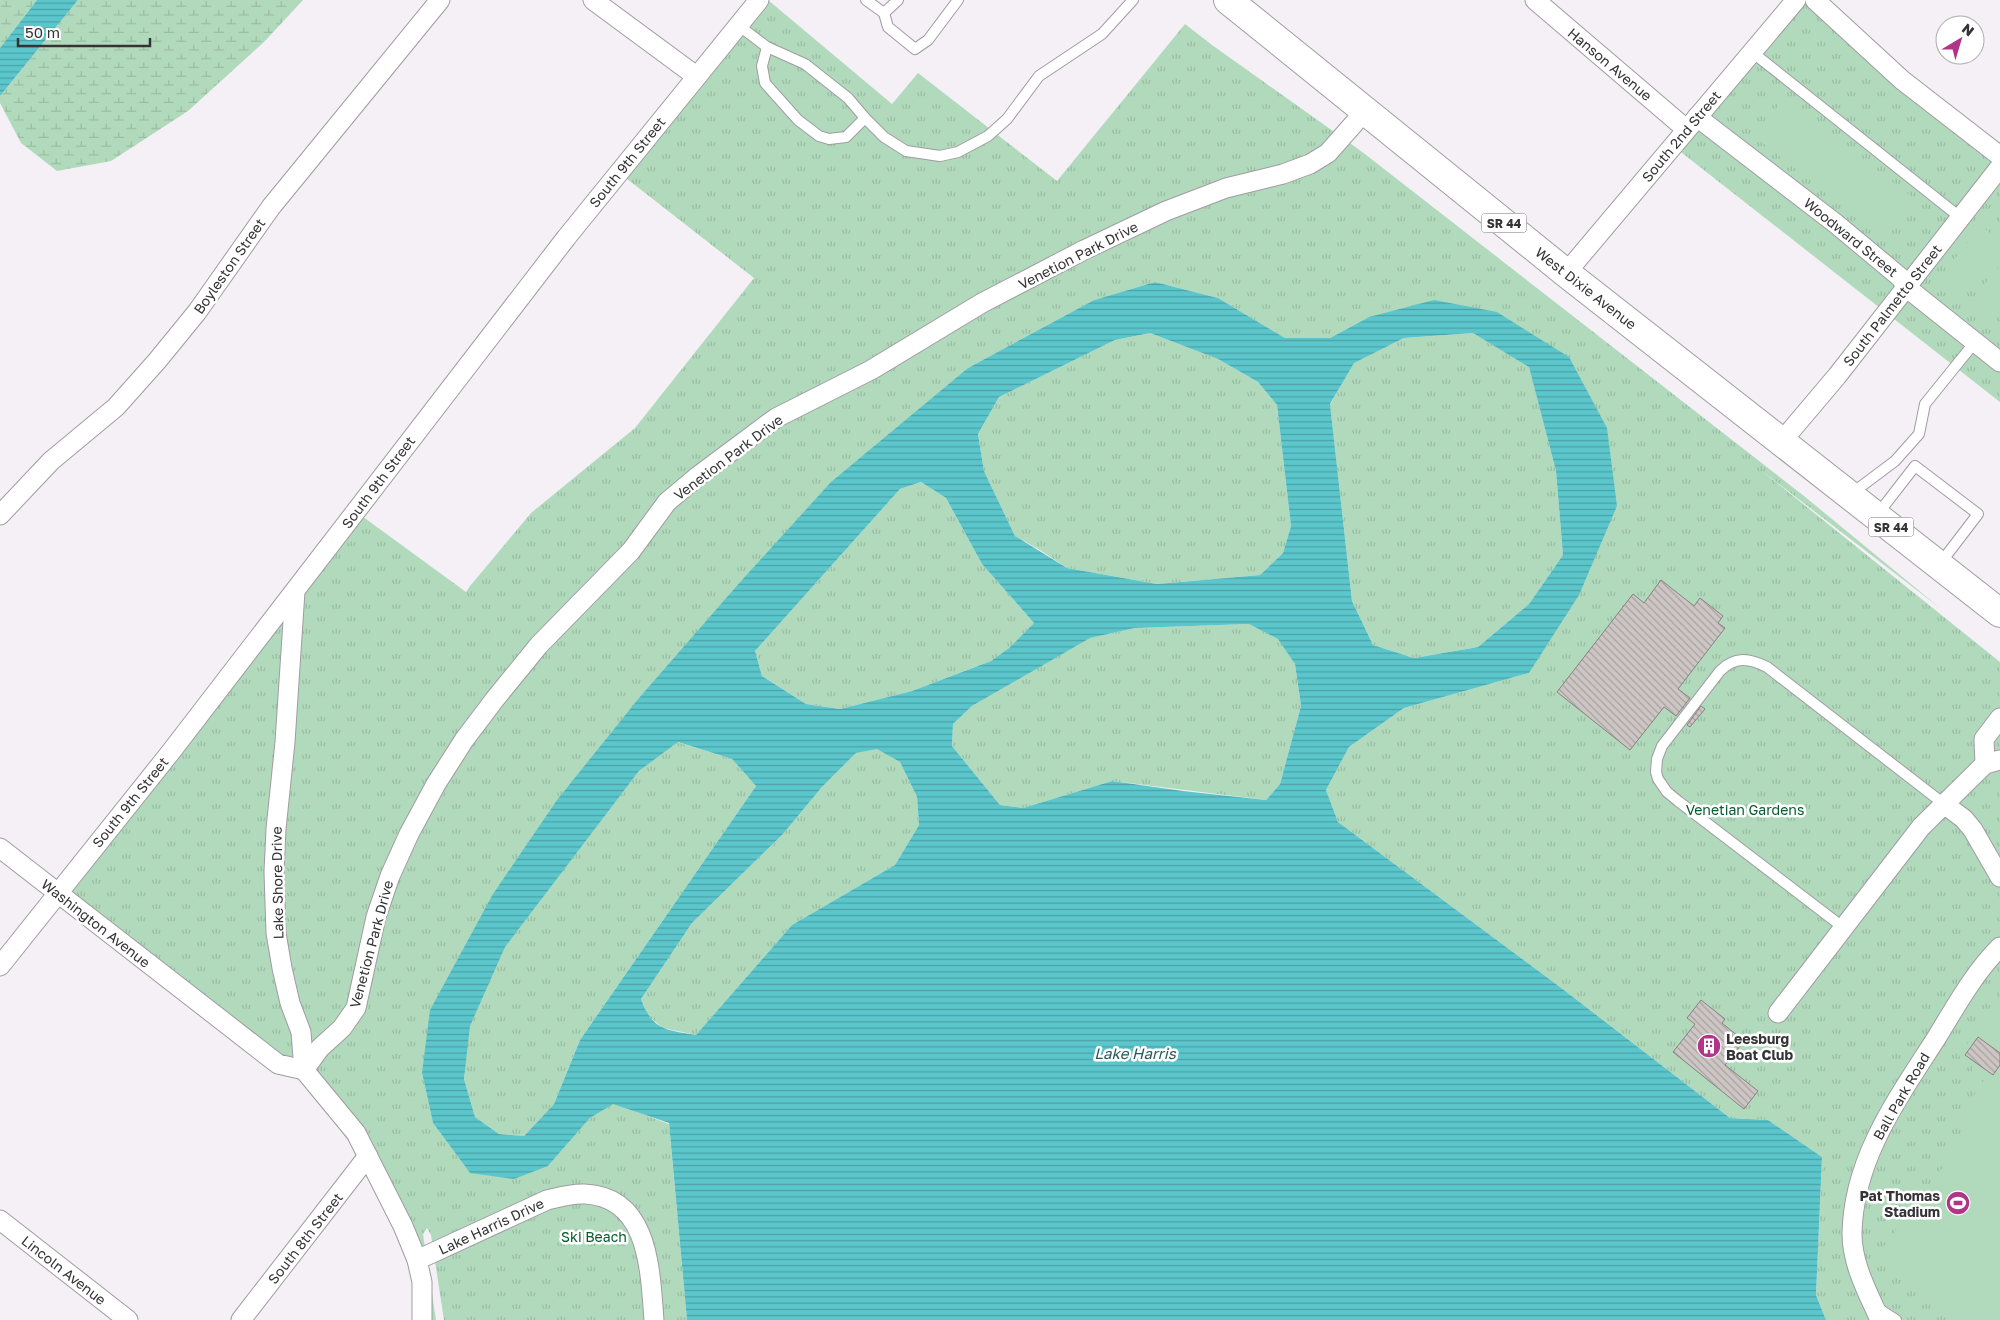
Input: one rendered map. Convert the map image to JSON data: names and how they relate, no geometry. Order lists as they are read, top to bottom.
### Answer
{
  "streets": {
    "main road": ["SR 44", "West Dixie Avenue"],
    "street": [
      "Hanson Avenue",
      "South 2nd Street",
      "South 9th Street",
      "Woodward Street",
      "Venetion Park Drive",
      "Boyleston Street",
      "South Palmetto Street",
      "Lake Shore Drive",
      "Washington Avenue",
      "Ball Park Road",
      "Lake Harris Drive",
      "South 8th Street",
      "Lincoln Avenue"
    ]
  },
  "crossings": [
    ["Hanson Avenue", "South 2nd Street"],
    ["Hanson Avenue", "Woodward Street"],
    ["South 2nd Street", "Woodward Street"],
    ["South 2nd Street", "West Dixie Avenue"],
    ["South 9th Street", "Lake Shore Drive"],
    ["South 9th Street", "Washington Avenue"],
    ["SR 44", "West Dixie Avenue"],
    ["SR 44", "South Palmetto Street"],
    ["Woodward Street", "South Palmetto Street"],
    ["Venetion Park Drive", "West Dixie Avenue"],
    ["Venetion Park Drive", "Lake Shore Drive"],
    ["Venetion Park Drive", "Washington Avenue"],
    ["West Dixie Avenue", "South Palmetto Street"],
    ["Lake Shore Drive", "Washington Avenue"]
  ],
  "water": ["Lake Harris"],
  "parks": ["Venetian Gardens", "Ski Beach"],
  "places": {
    "building": ["Leesburg Boat Club"],
    "sports": ["Pat Thomas Stadium"]
  },
  "scale_bar": "50 m",
  "north": "top right"
}
